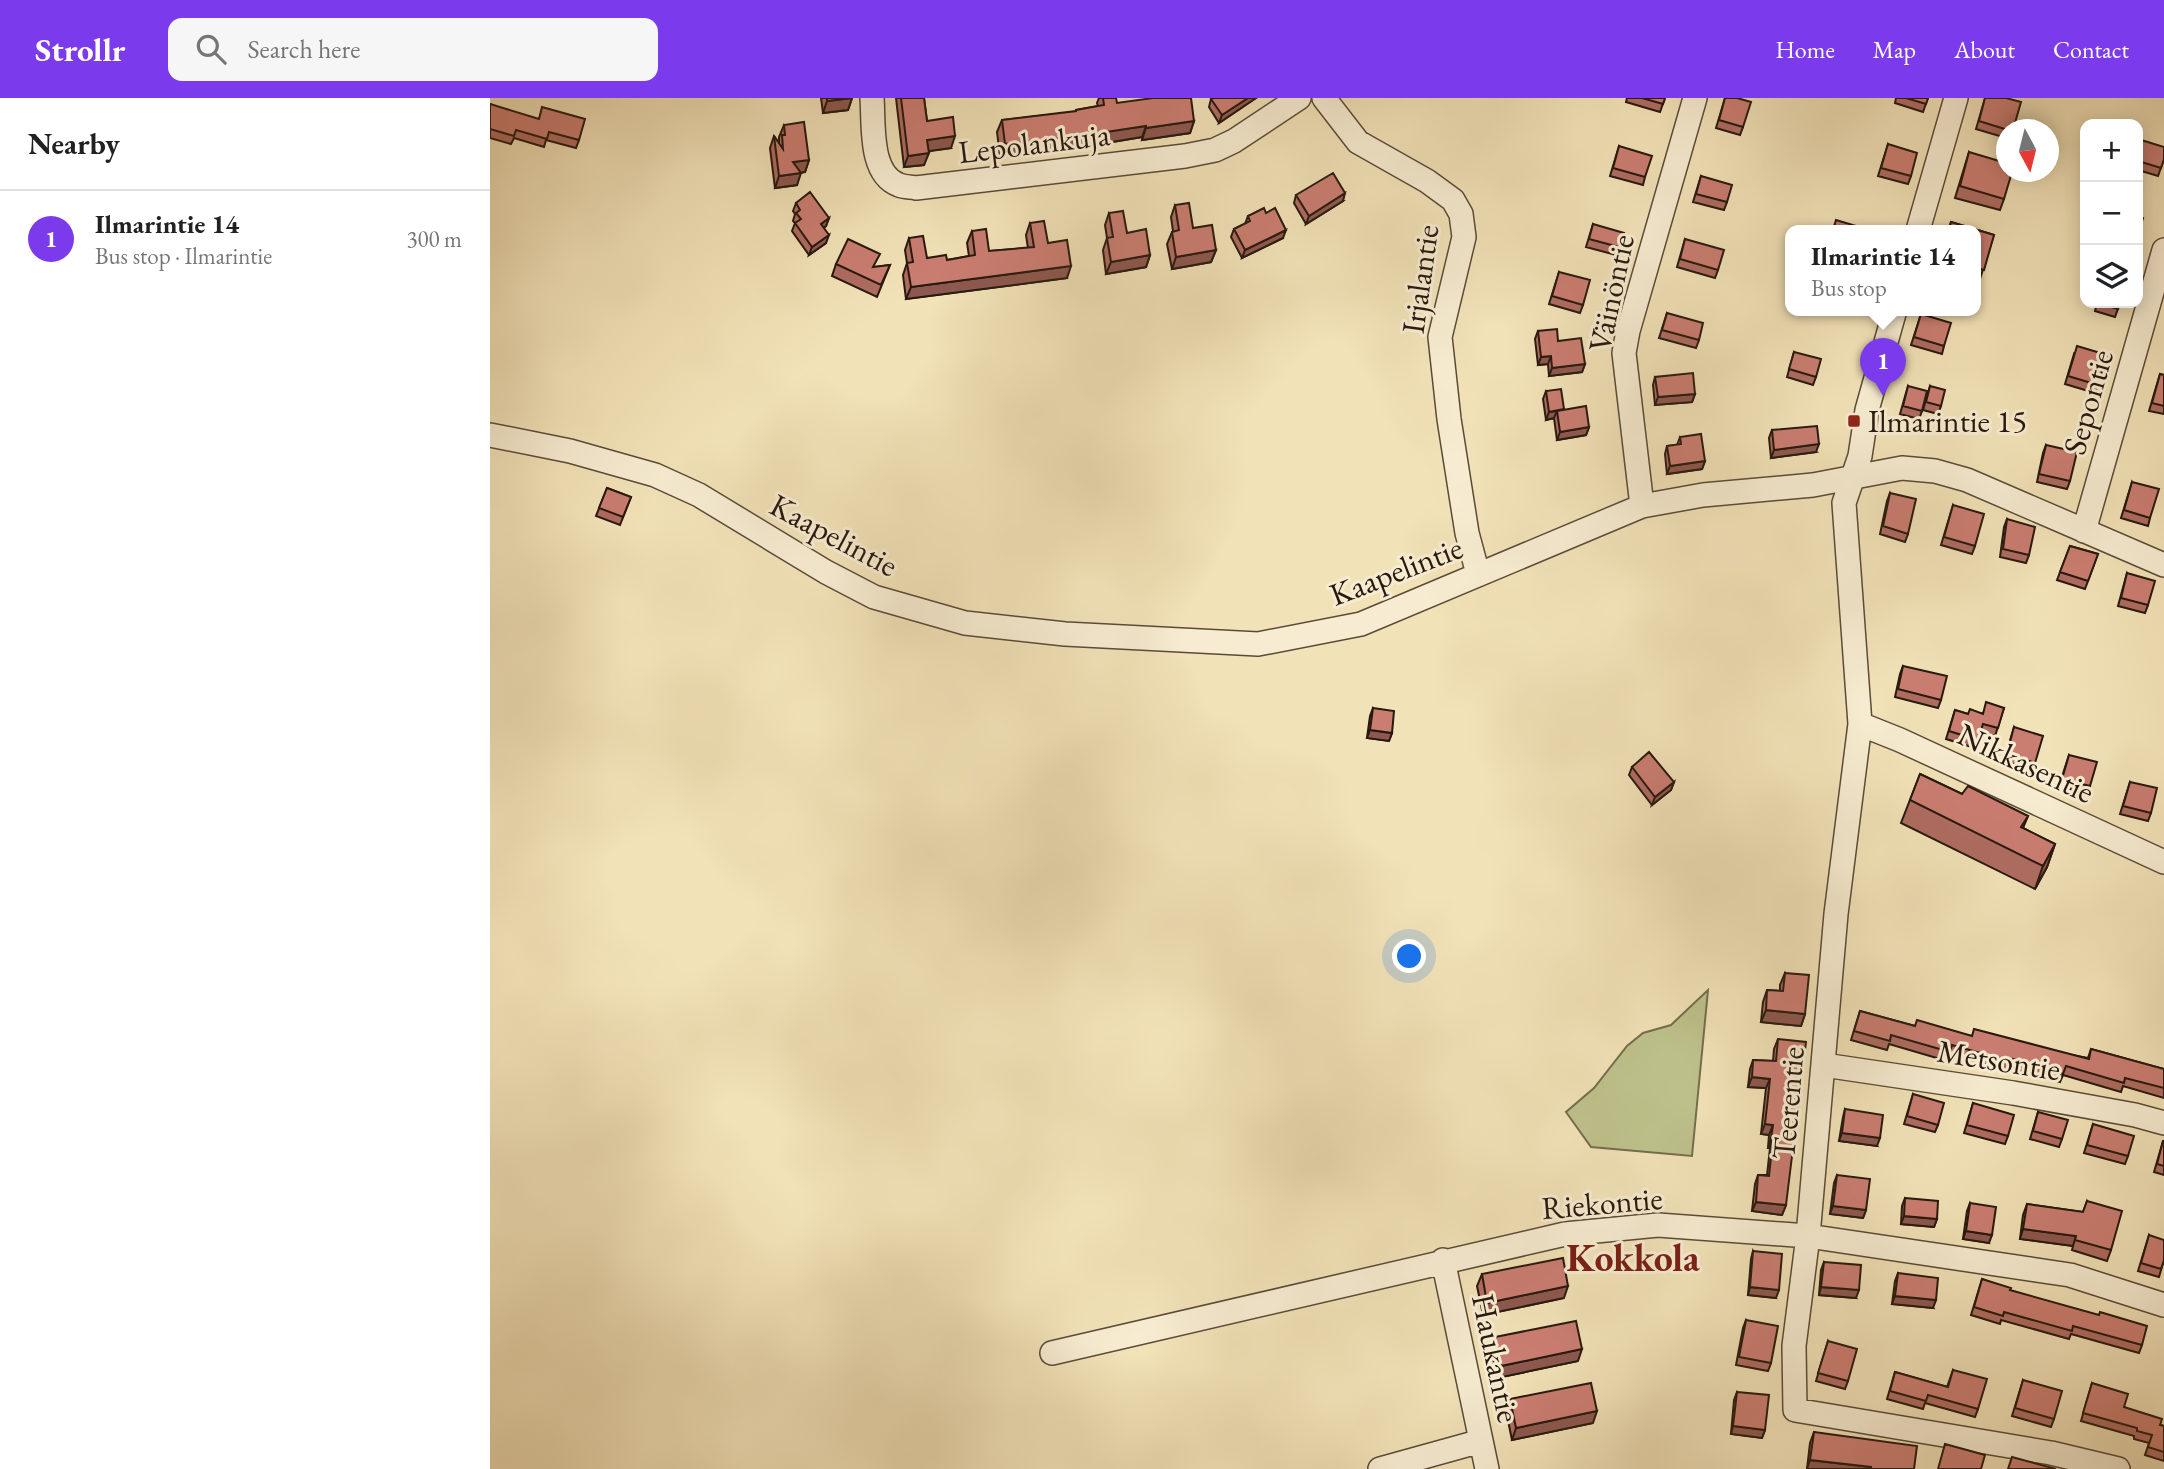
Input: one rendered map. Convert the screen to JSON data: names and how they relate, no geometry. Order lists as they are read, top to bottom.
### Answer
{
  "streets": {
    "street": [
      "Lepolankuja",
      "Irjalantie",
      "Väinöntie",
      "Sepontie",
      "Kaapelintie",
      "Nikkasentie",
      "Metsontie",
      "Teerentie",
      "Riekontie",
      "Haukantie"
    ]
  },
  "crossings": [
    ["Irjalantie", "Kaapelintie"],
    ["Väinöntie", "Kaapelintie"],
    ["Sepontie", "Kaapelintie"],
    ["Kaapelintie", "Teerentie"],
    ["Nikkasentie", "Teerentie"],
    ["Metsontie", "Teerentie"],
    ["Teerentie", "Riekontie"],
    ["Riekontie", "Haukantie"]
  ],
  "districts": ["Kokkola"],
  "places": {
    "transit": ["Ilmarintie 15"]
  },
  "north": "bottom",
  "page": {
    "header": "Strollr",
    "search": "Search here",
    "nav": [
      "Home",
      "Map",
      "About",
      "Contact"
    ],
    "heading": "Nearby",
    "map_buttons": ["+", "−"],
    "list": [
      {
        "mark": "1",
        "name": "Ilmarintie 14",
        "note": "Bus stop · Ilmarintie",
        "value": "300 m"
      }
    ],
    "popup": ["Ilmarintie 14", "Bus stop"],
    "pins": "1"
  }
}
